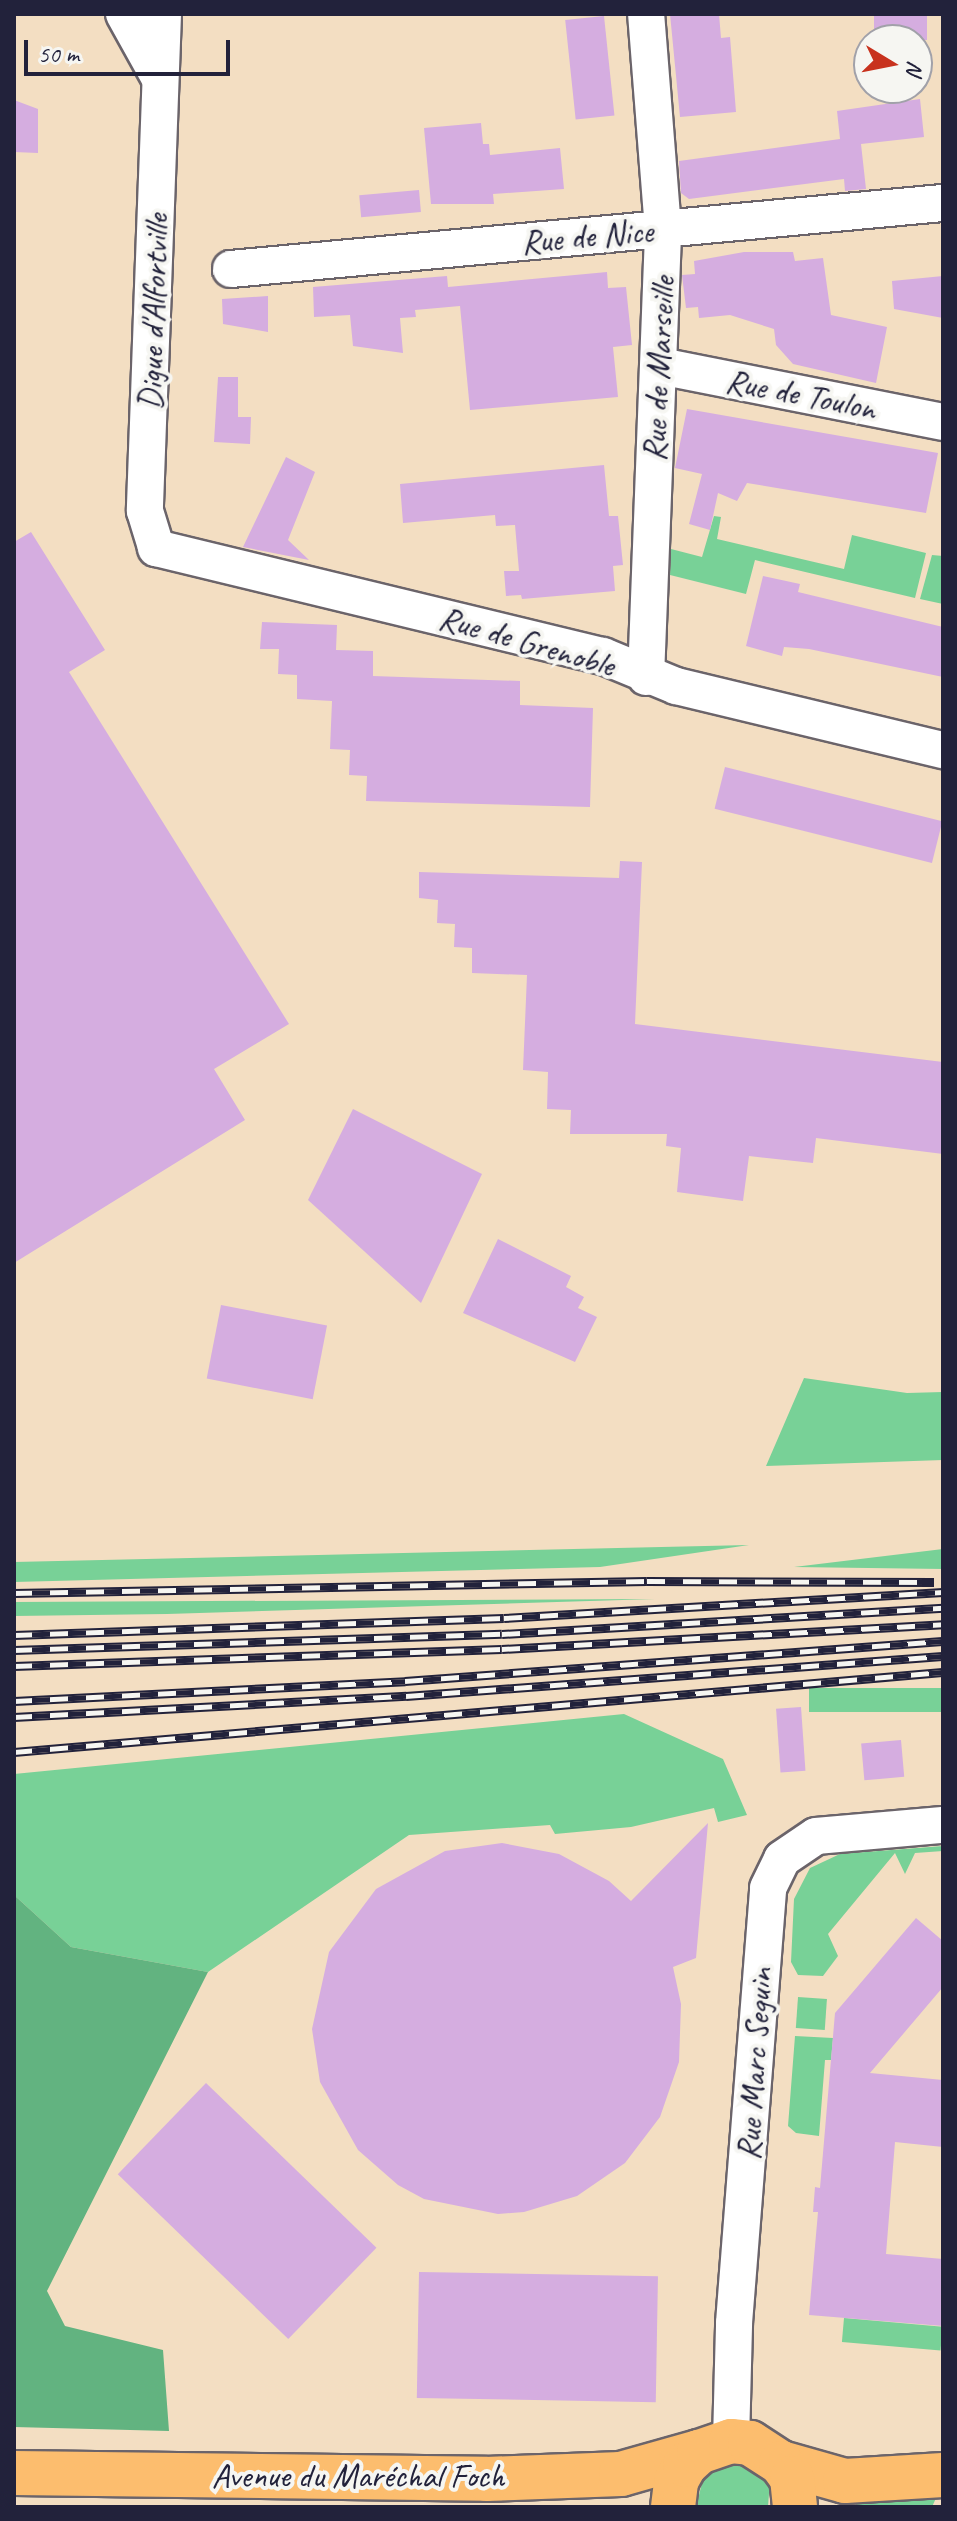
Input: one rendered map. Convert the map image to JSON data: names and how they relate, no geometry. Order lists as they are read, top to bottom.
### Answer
{
  "streets": {
    "main road": ["Avenue du Maréchal Foch"],
    "street": [
      "Rue de Nice",
      "Digue d'Alfortville",
      "Rue de Marseille",
      "Rue de Toulon",
      "Rue de Grenoble",
      "Rue Marc Seguin"
    ]
  },
  "crossings": [
    ["Rue de Nice", "Rue de Marseille"],
    ["Digue d'Alfortville", "Rue de Grenoble"],
    ["Rue de Marseille", "Rue de Toulon"],
    ["Rue de Marseille", "Rue de Grenoble"],
    ["Rue Marc Seguin", "Avenue du Maréchal Foch"]
  ],
  "scale_bar": "50 m",
  "north": "right"
}
